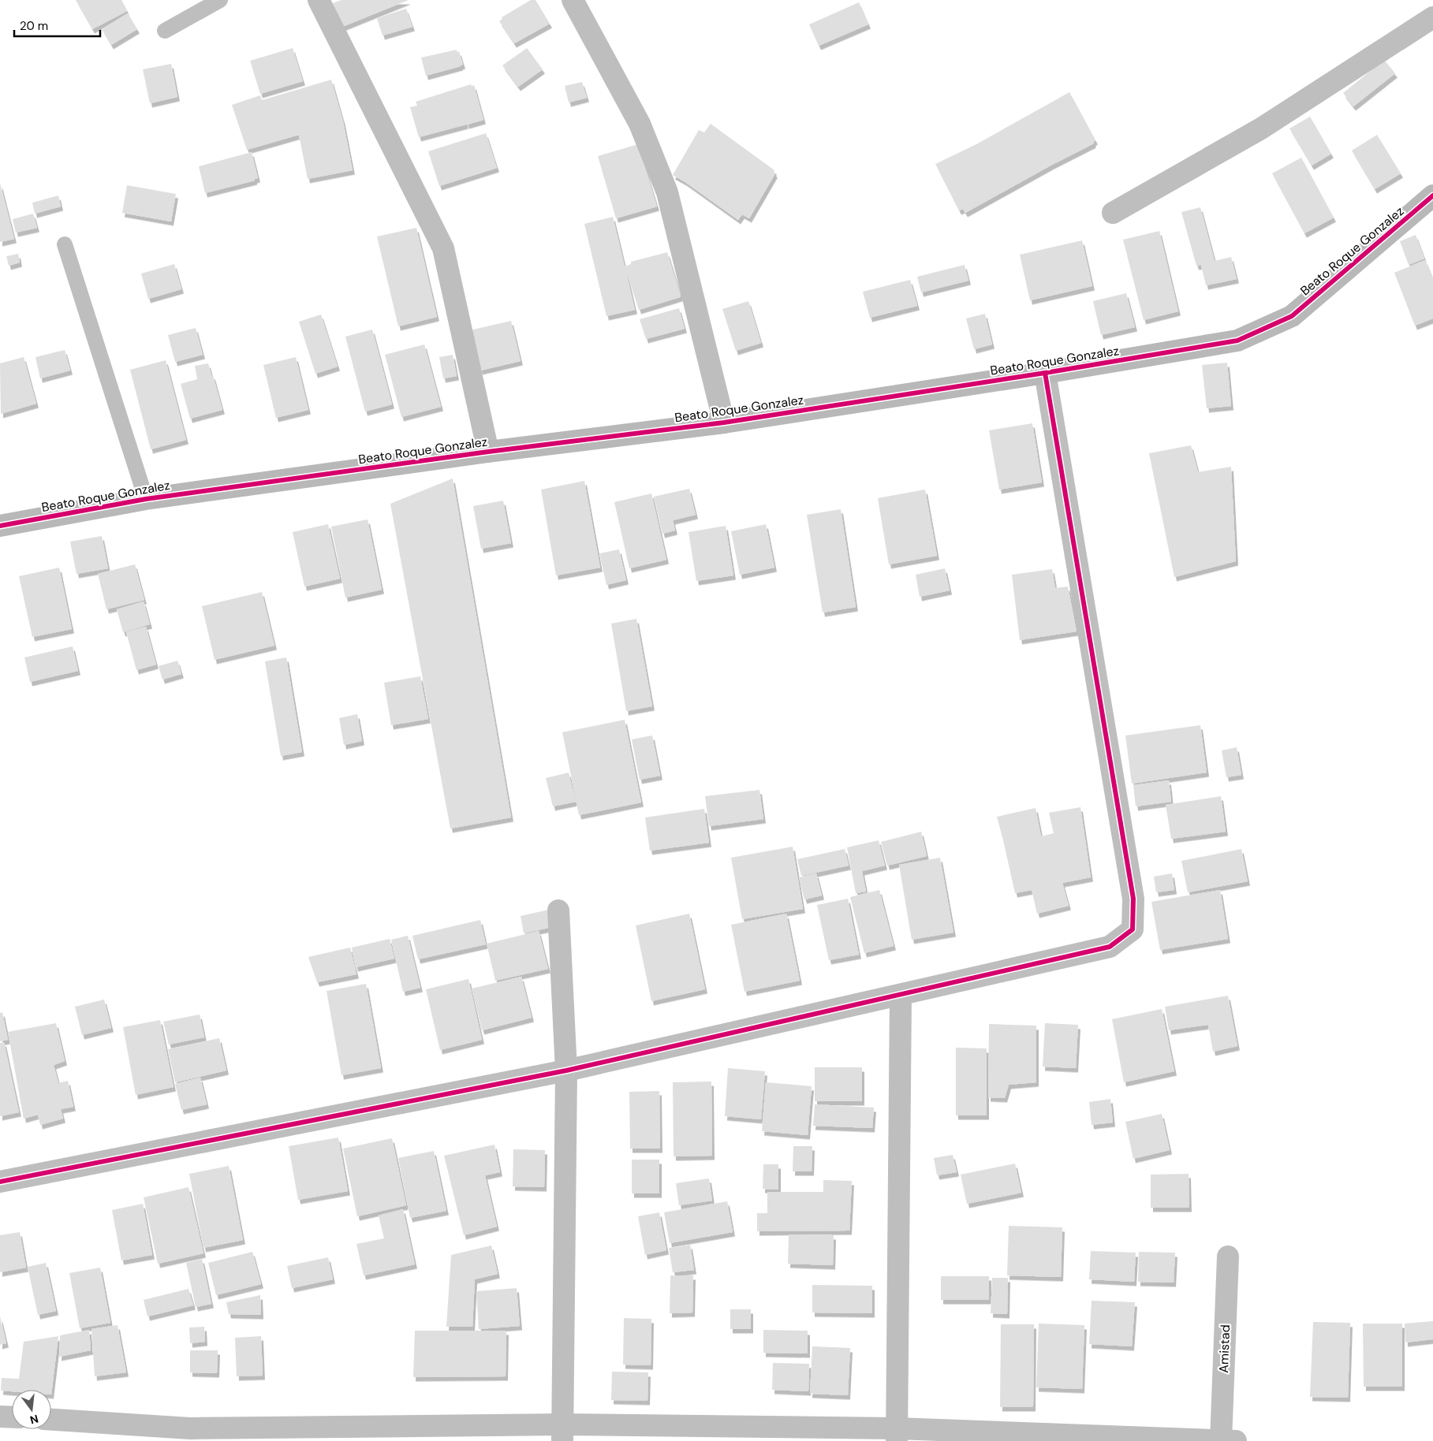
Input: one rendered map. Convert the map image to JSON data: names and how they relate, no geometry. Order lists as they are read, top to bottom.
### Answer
{
  "streets": {
    "street": ["Beato Roque Gonzalez", "Amistad"]
  },
  "scale_bar": "20 m",
  "north": "bottom"
}
